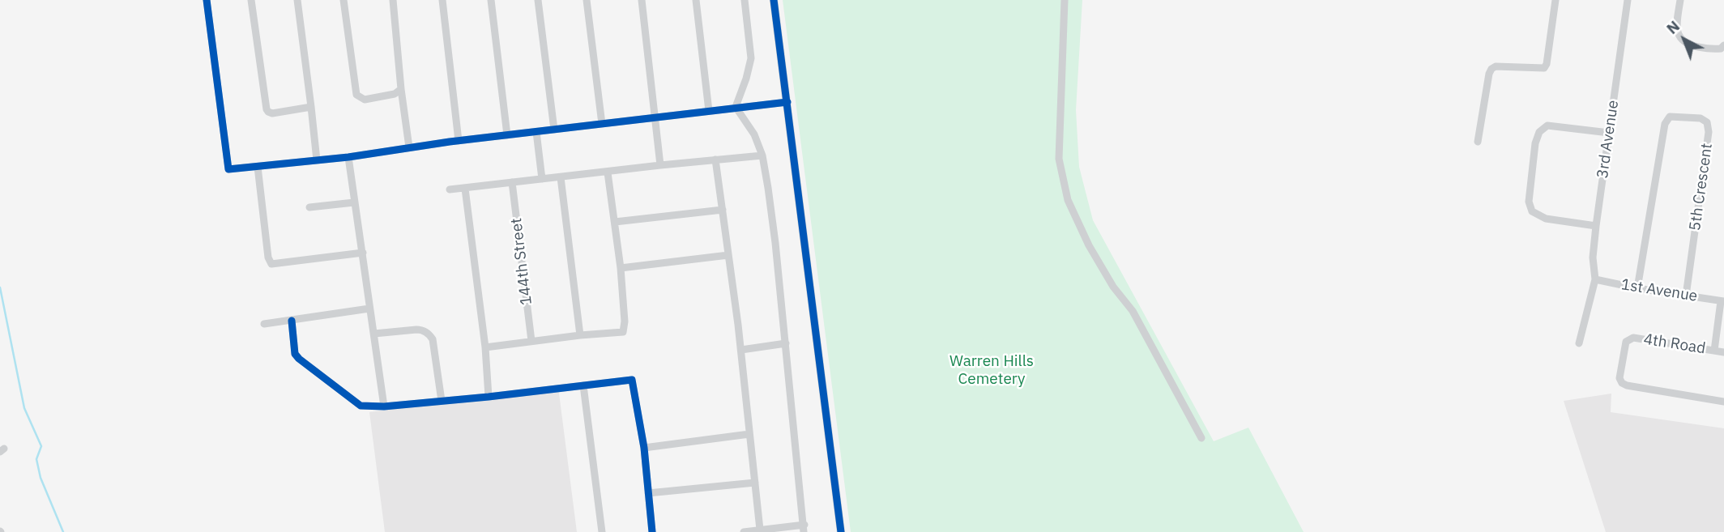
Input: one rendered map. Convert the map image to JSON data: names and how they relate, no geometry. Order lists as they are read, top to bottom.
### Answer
{
  "streets": {
    "street": [
      "3rd Avenue",
      "5th Crescent",
      "144th Street",
      "1st Avenue",
      "4th Road"
    ]
  },
  "crossings": [
    ["3rd Avenue", "1st Avenue"],
    ["5th Crescent", "1st Avenue"]
  ],
  "parks": ["Warren Hills Cemetery"],
  "north": "top left"
}
